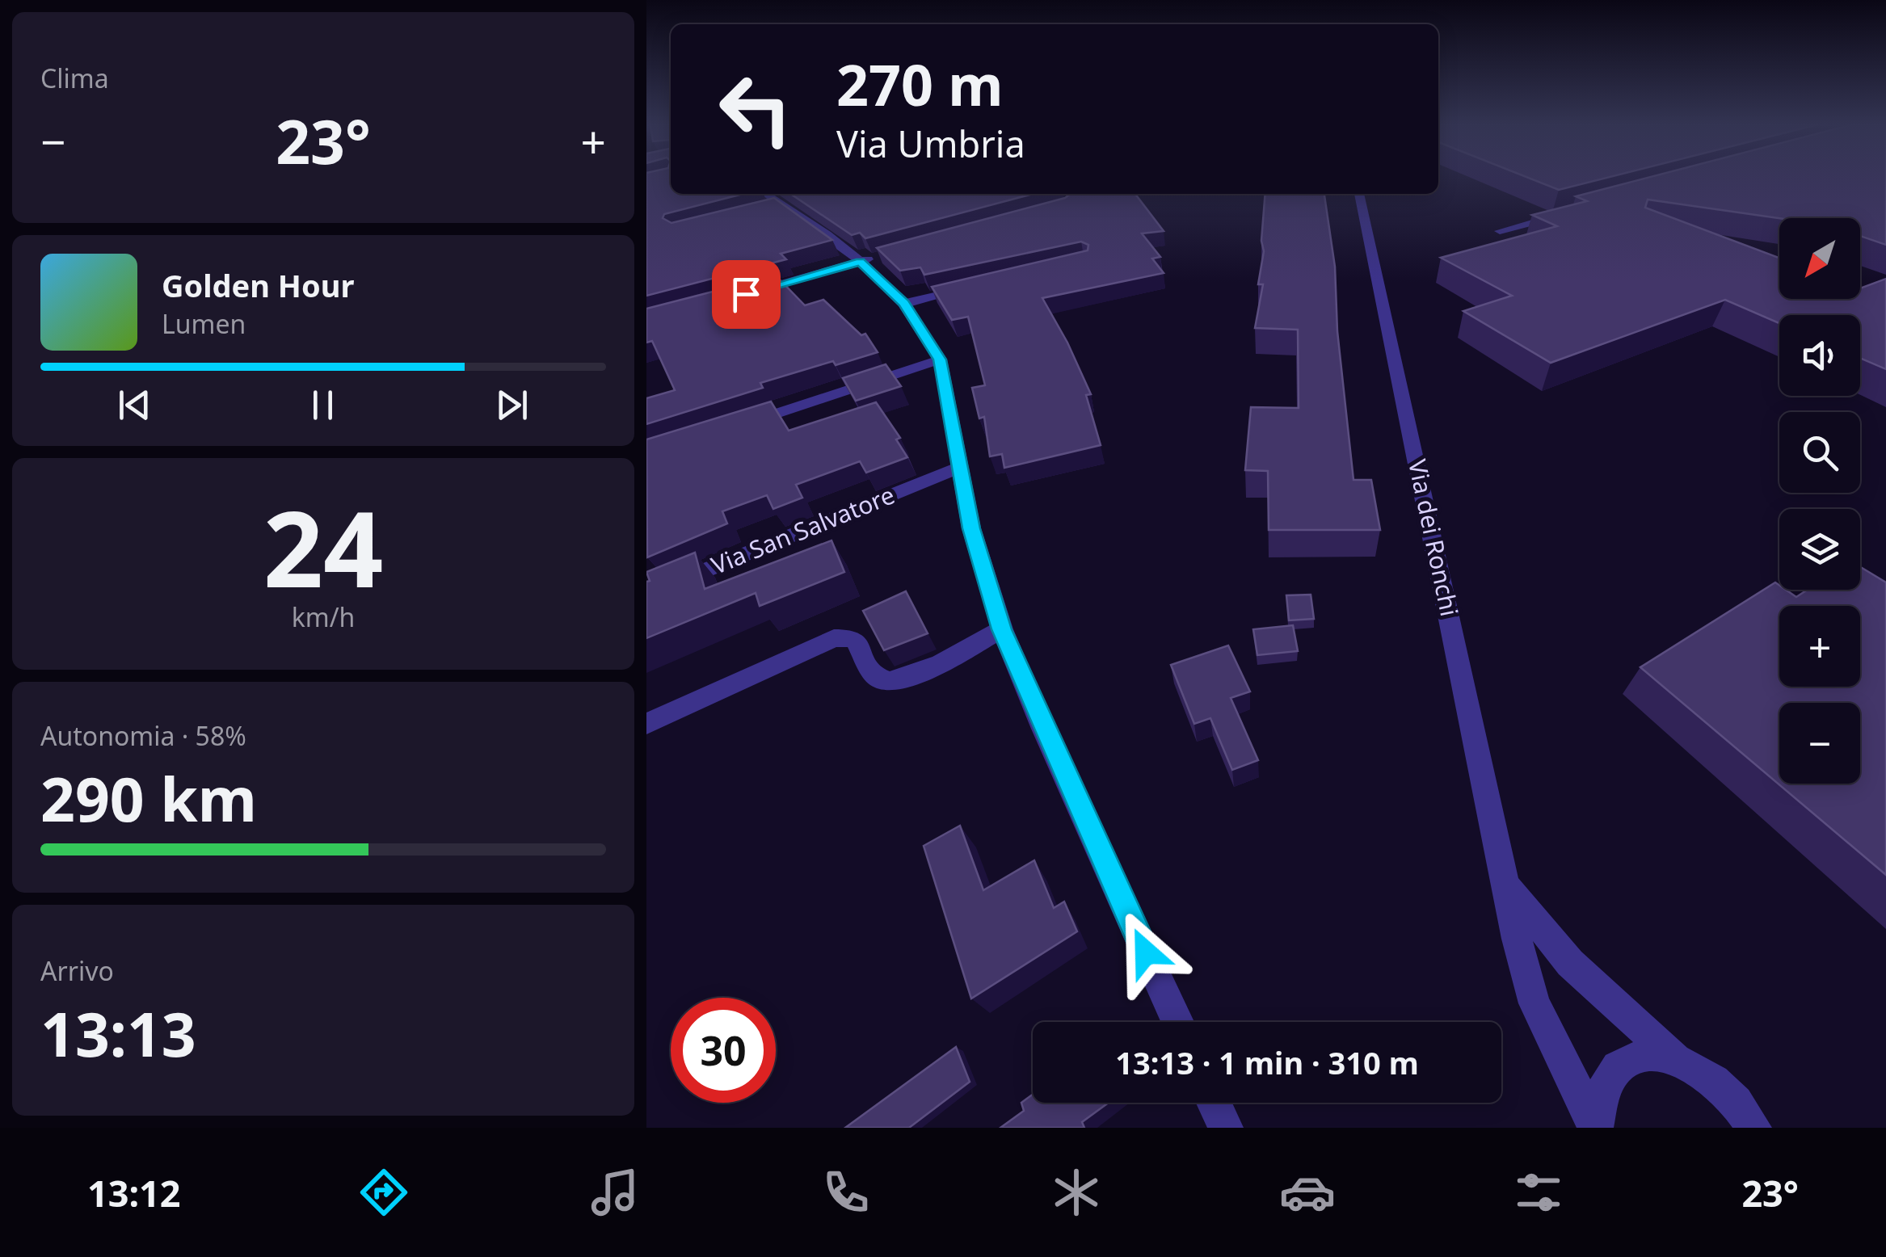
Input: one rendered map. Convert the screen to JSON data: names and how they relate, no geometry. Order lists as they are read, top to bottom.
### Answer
{
  "streets": {
    "street": ["Via San Salvatore", "Via dei Ronchi"]
  },
  "north": "bottom left",
  "page": {
    "tile": [
      "Clima",
      ["24", "km/h"],
      ["Autonomia · 58%", "290 km"],
      ["Arrivo", "13:13"]
    ],
    "turn": ["270 m", "Via Umbria"],
    "heat": ["−", "23°", "+"],
    "map_buttons": ["+", "−"],
    "song": ["Golden Hour", "Lumen"],
    "limit": "30",
    "trip": "13:13 · 1 min · 310 m",
    "tabs": ["13:12", "23°"]
  }
}
